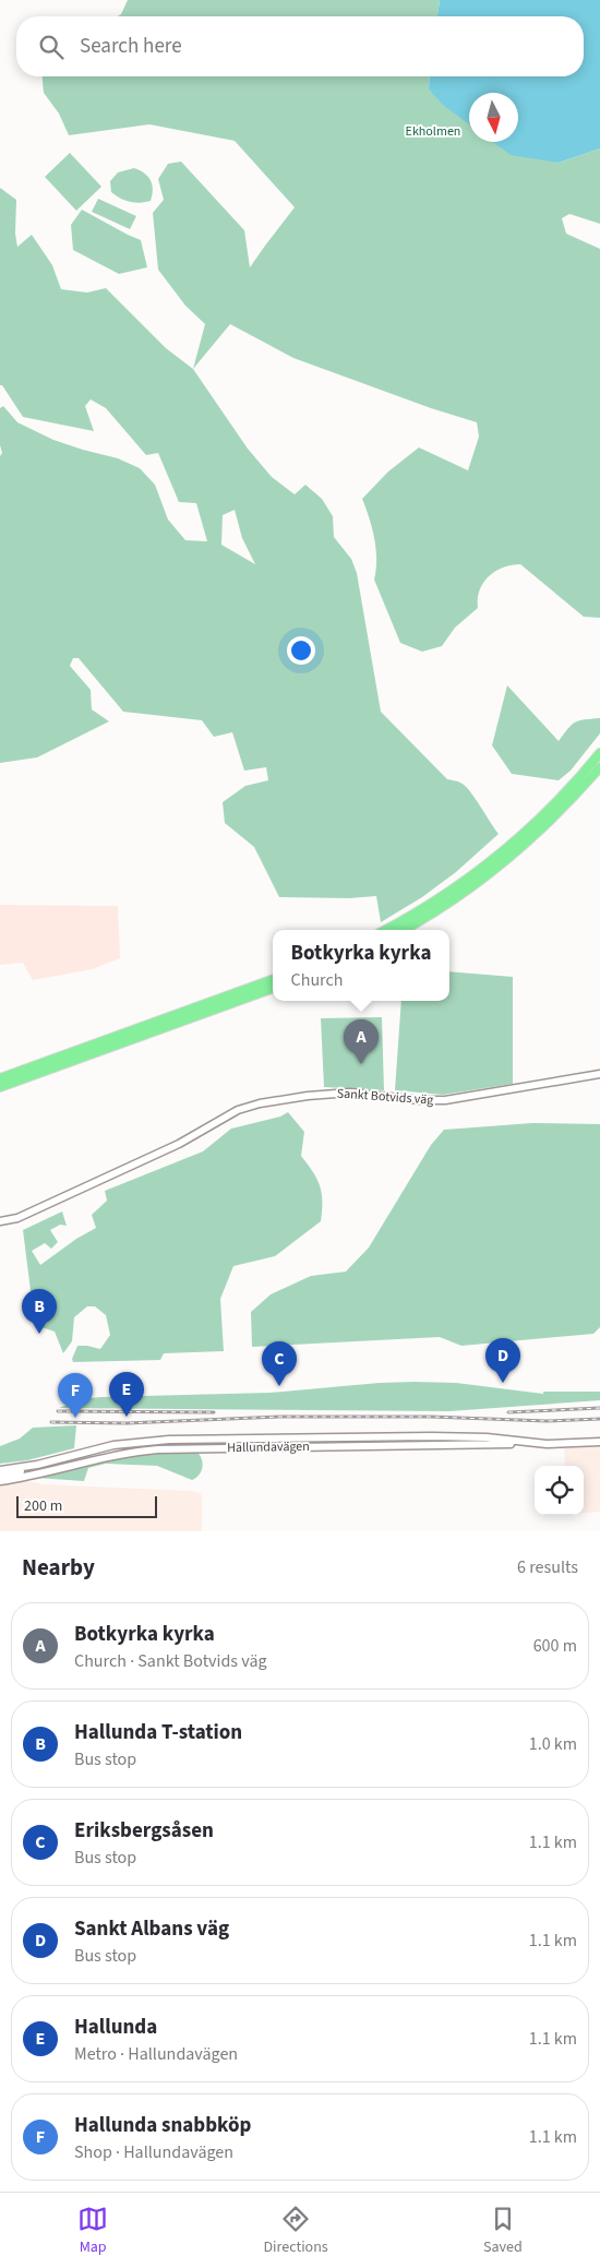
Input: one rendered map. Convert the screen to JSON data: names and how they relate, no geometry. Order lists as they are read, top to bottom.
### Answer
{
  "streets": {
    "main road": ["Sankt Botvids väg", "Hallundavägen"]
  },
  "parks": ["Ekholmen"],
  "scale_bar": "200 m",
  "north": "bottom",
  "page": {
    "search": "Search here",
    "popup": ["Botkyrka kyrka", "Church"],
    "pins": [
      "A",
      "B",
      "D",
      "C",
      "E",
      "F"
    ],
    "scale": "200 m",
    "heading": ["Nearby", "6 results"],
    "list": [
      {
        "mark": "A",
        "name": "Botkyrka kyrka",
        "note": "Church · Sankt Botvids väg",
        "value": "600 m"
      },
      {
        "mark": "B",
        "name": "Hallunda T-station",
        "note": "Bus stop",
        "value": "1.0 km"
      },
      {
        "mark": "C",
        "name": "Eriksbergsåsen",
        "note": "Bus stop",
        "value": "1.1 km"
      },
      {
        "mark": "D",
        "name": "Sankt Albans väg",
        "note": "Bus stop",
        "value": "1.1 km"
      },
      {
        "mark": "E",
        "name": "Hallunda",
        "note": "Metro · Hallundavägen",
        "value": "1.1 km"
      },
      {
        "mark": "F",
        "name": "Hallunda snabbköp",
        "note": "Shop · Hallundavägen",
        "value": "1.1 km"
      }
    ],
    "nav": ["Map", "Directions", "Saved"]
  }
}
